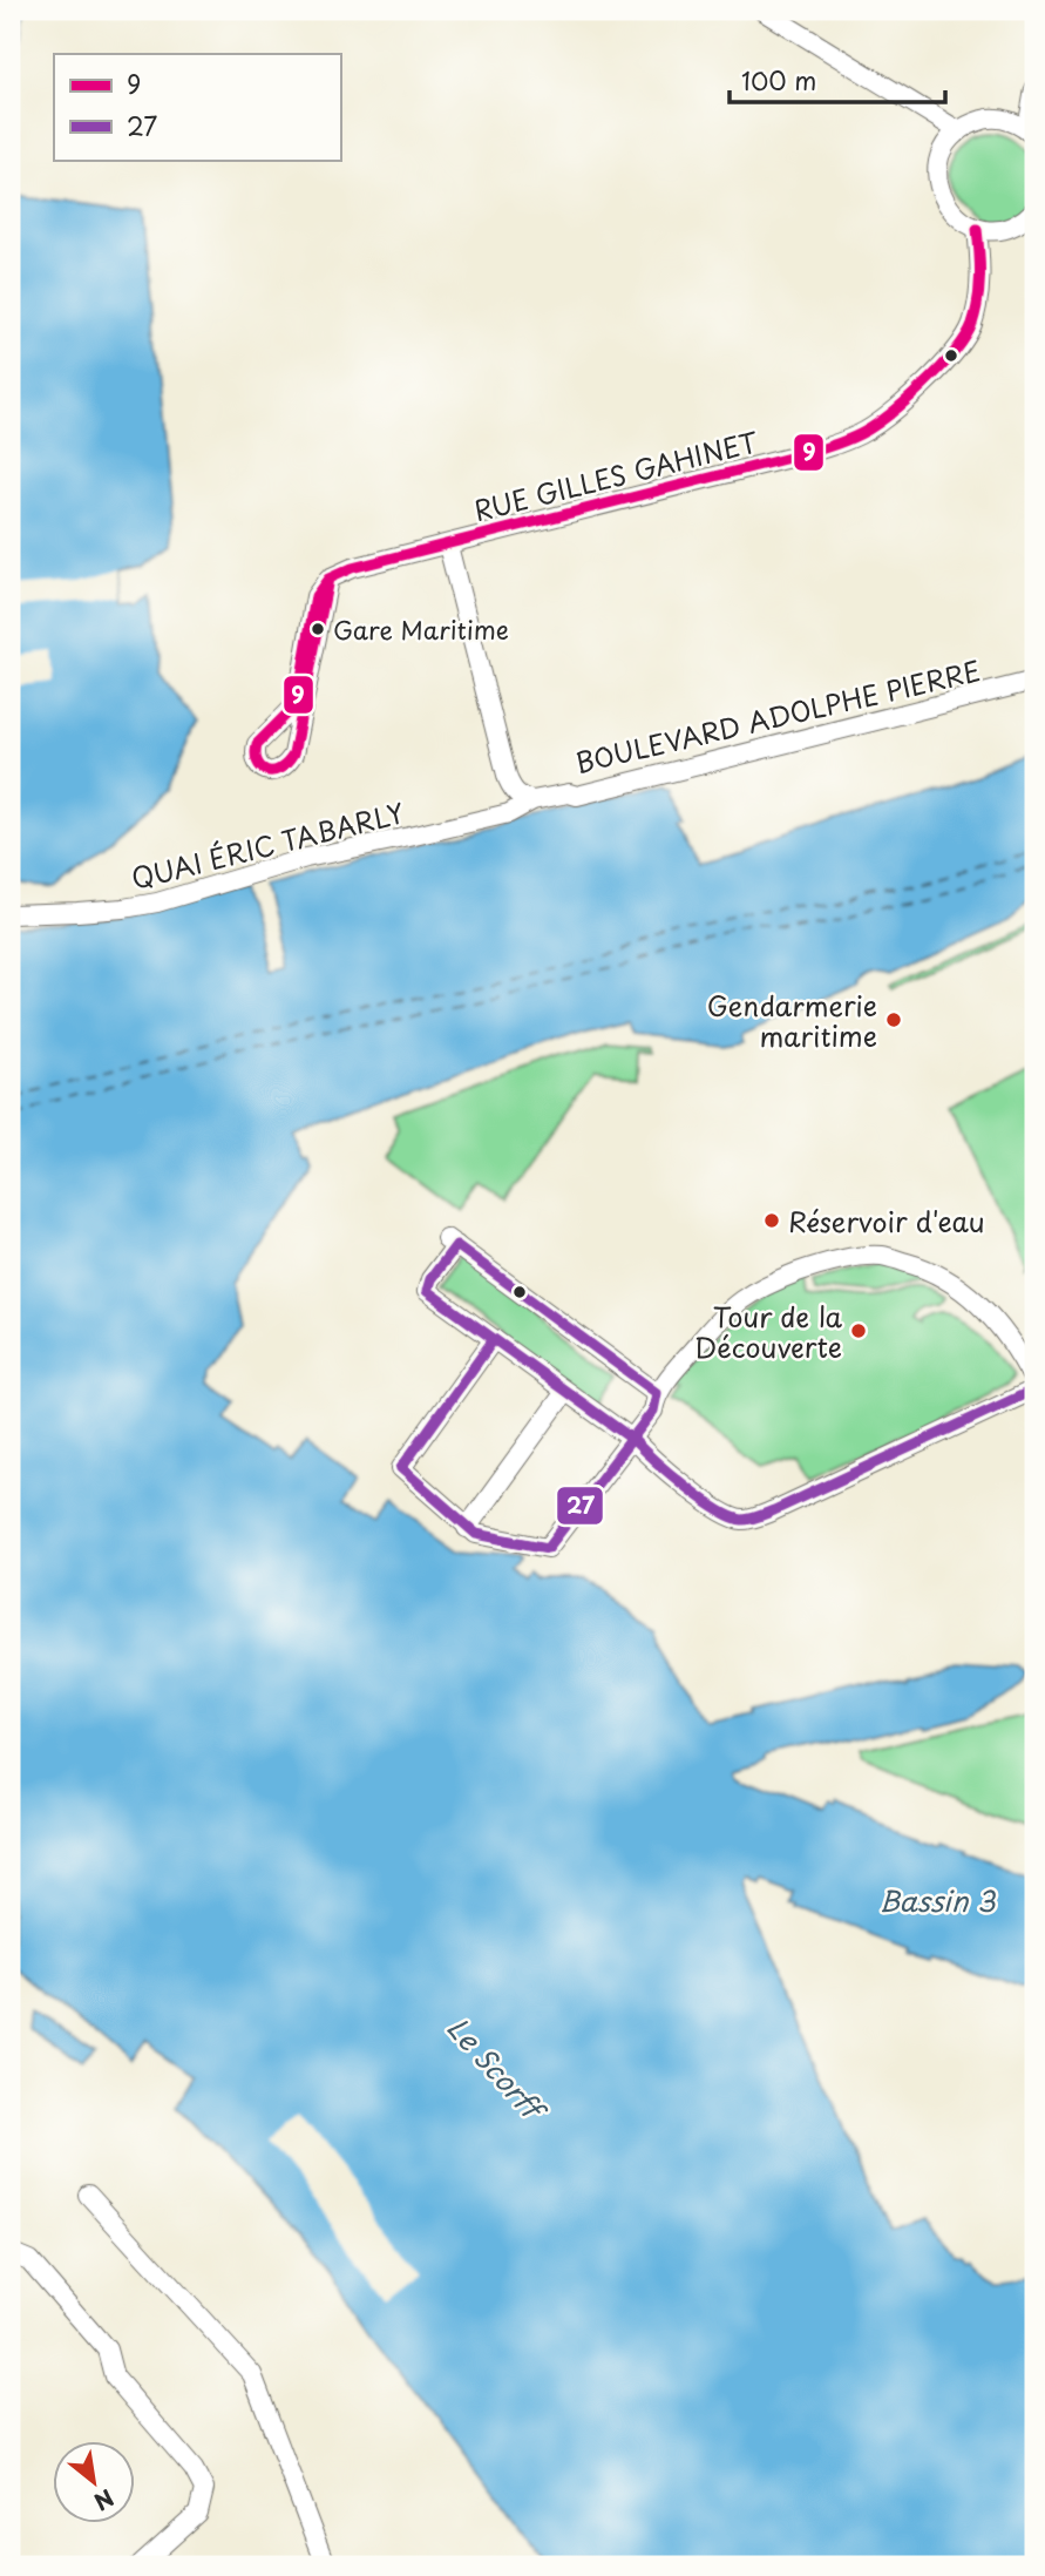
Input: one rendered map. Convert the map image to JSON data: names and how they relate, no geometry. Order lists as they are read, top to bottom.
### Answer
{
  "streets": {
    "street": ["RUE GILLES GAHINET", "BOULEVARD ADOLPHE PIERRE", "QUAI ÉRIC TABARLY"]
  },
  "crossings": [
    ["BOULEVARD ADOLPHE PIERRE", "QUAI ÉRIC TABARLY"]
  ],
  "water": ["Bassin 3", "Le Scorff"],
  "places": [
    "Gare Maritime",
    "Gendarmerie maritime",
    "Réservoir d'eau",
    "Tour de la Découverte"
  ],
  "lines": ["transit line 9", "transit line 27"],
  "legend": ["9", "27"],
  "scale_bar": "100 m",
  "north": "bottom right"
}
